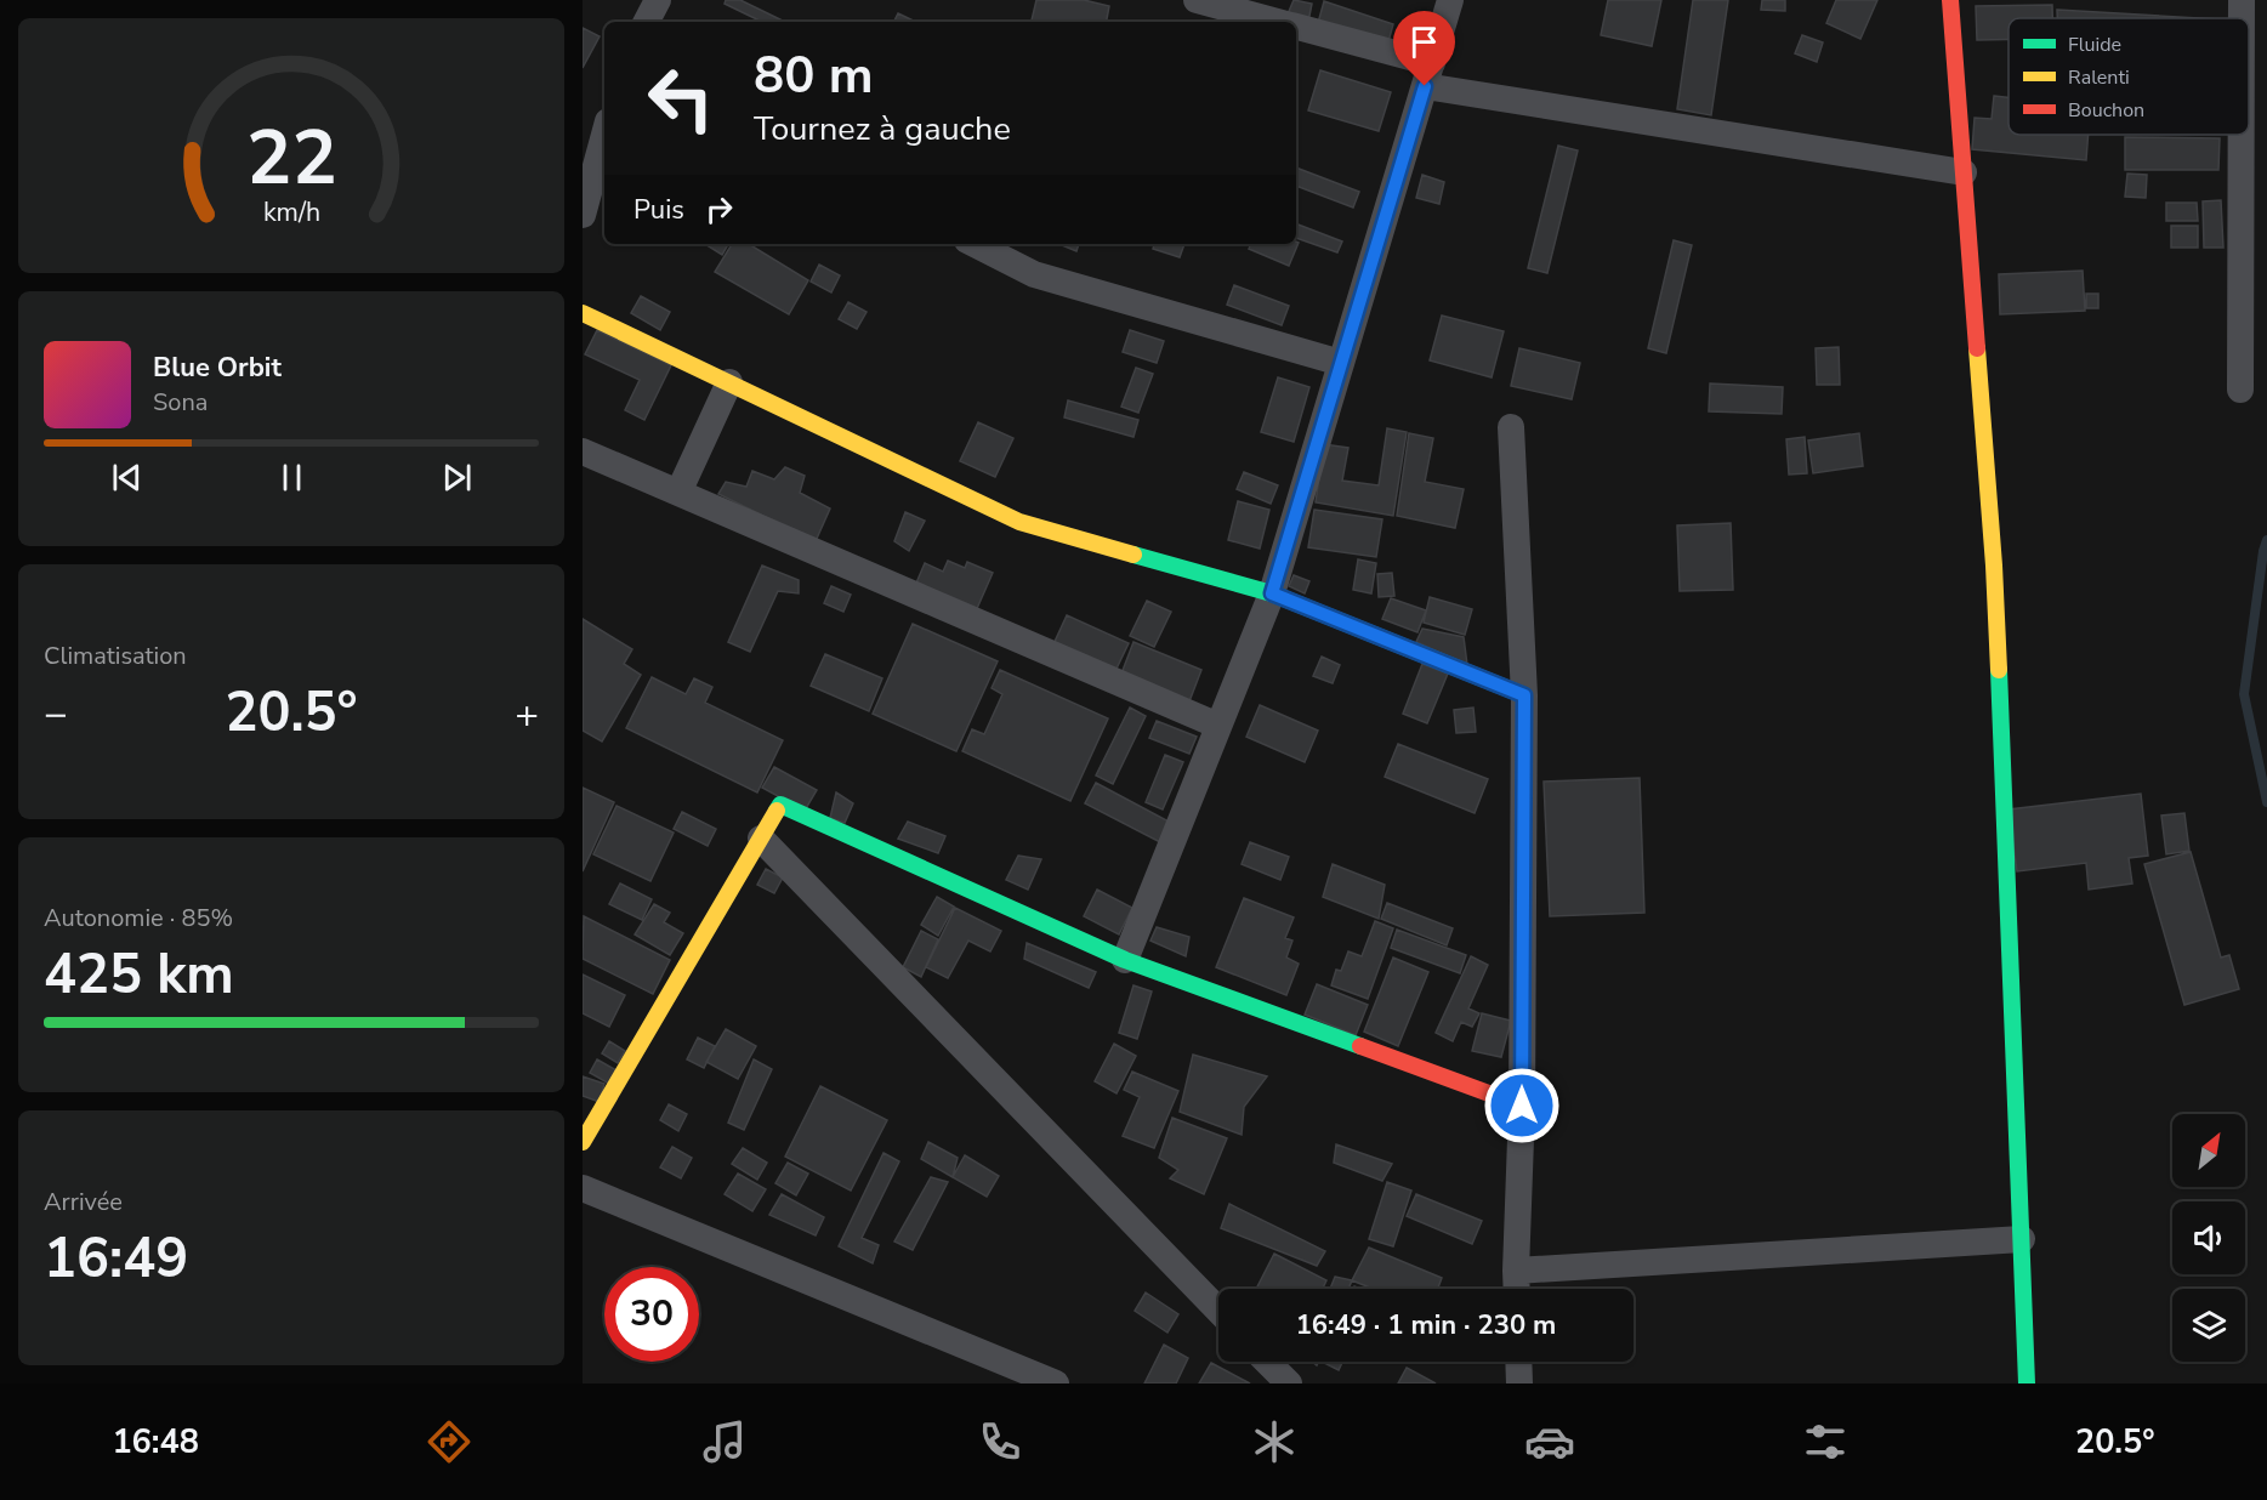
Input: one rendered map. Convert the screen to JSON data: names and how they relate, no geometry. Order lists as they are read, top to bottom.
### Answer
{
  "legend": ["Fluide", "Ralenti", "Bouchon"],
  "north": "top right",
  "page": {
    "turn": ["80 m", "Tournez à gauche"],
    "then": "Puis",
    "song": ["Blue Orbit", "Sona"],
    "tile": [
      "Climatisation",
      ["Autonomie · 85%", "425 km"],
      ["Arrivée", "16:49"]
    ],
    "heat": ["−", "20.5°", "+"],
    "limit": "30",
    "trip": "16:49 · 1 min · 230 m",
    "tabs": ["16:48", "20.5°"],
    "gauge": ["22", "km/h"]
  }
}
